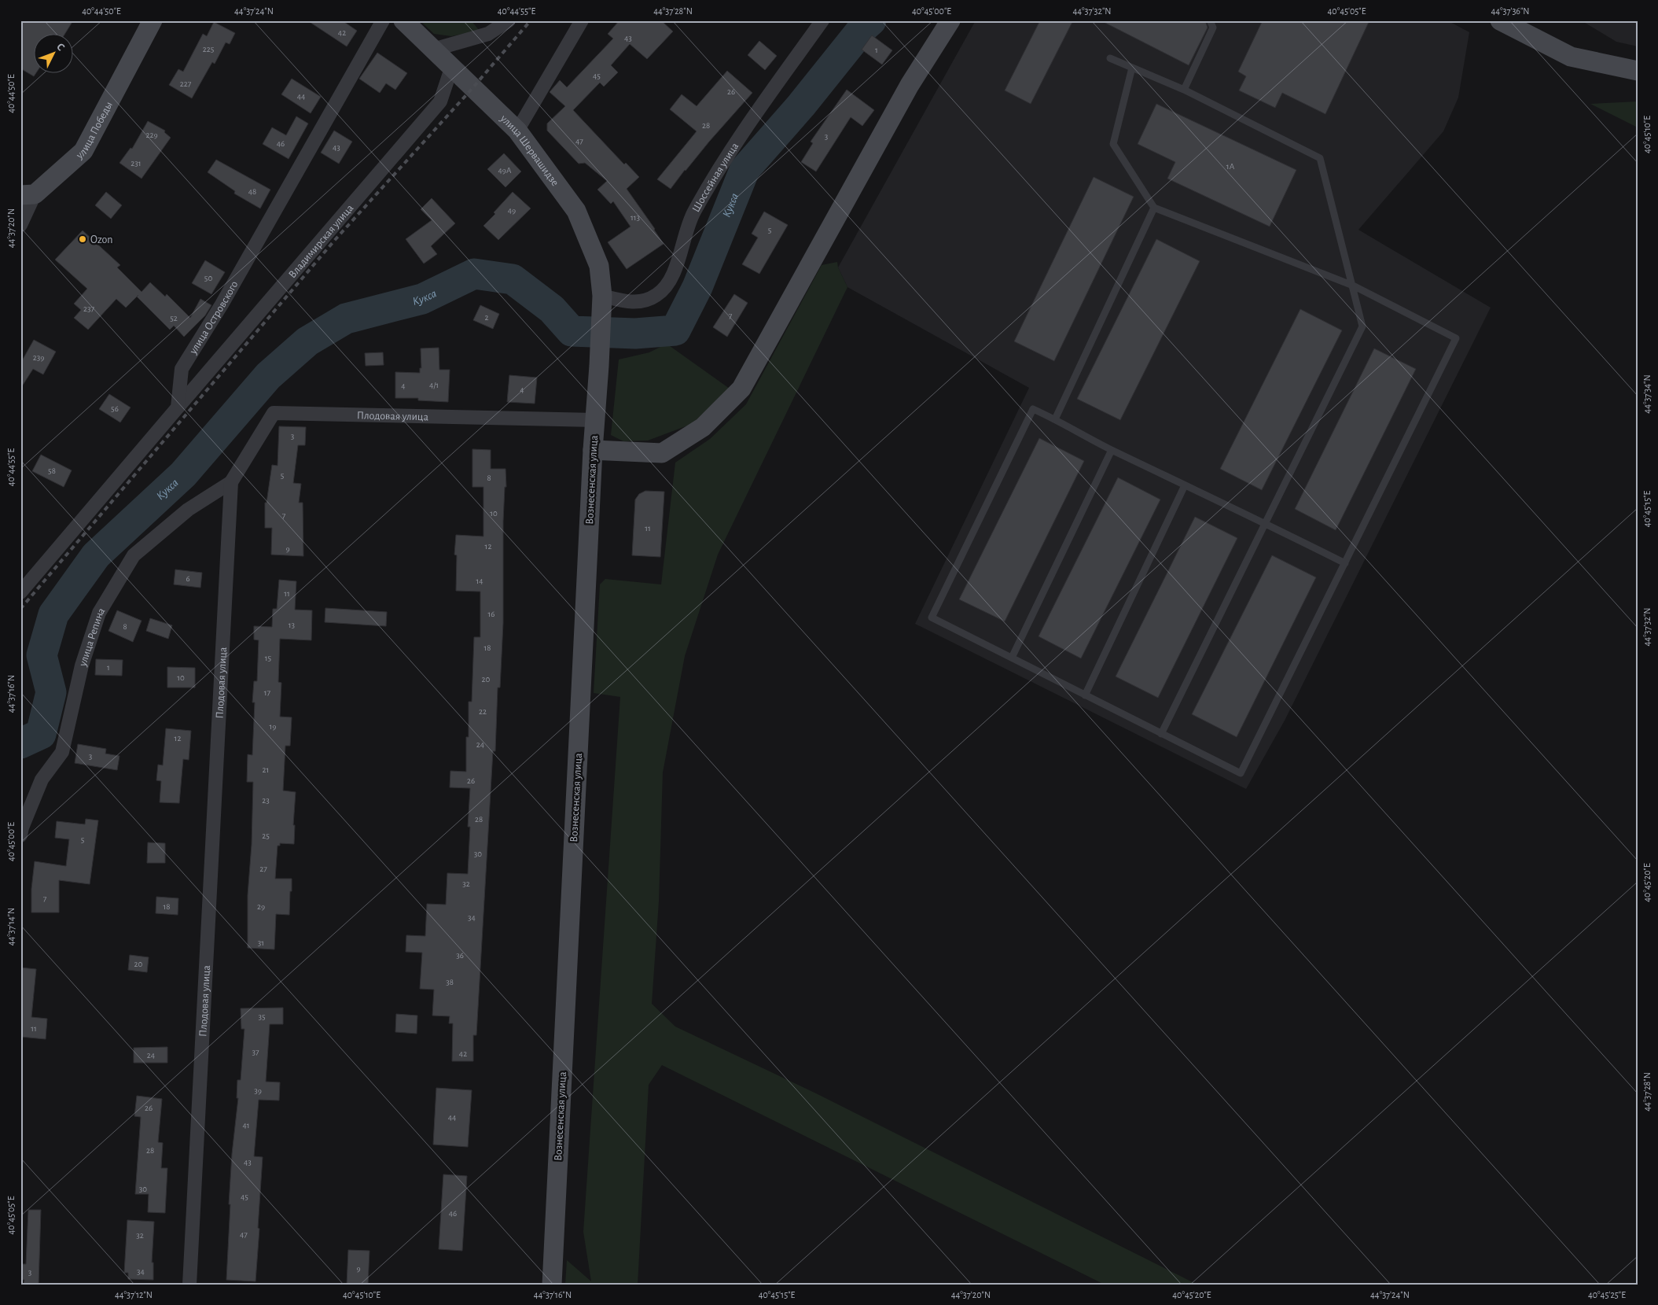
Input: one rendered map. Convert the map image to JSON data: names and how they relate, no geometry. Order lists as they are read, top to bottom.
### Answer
{
  "streets": {
    "street": [
      "улица Победы",
      "улица Шервашидзе",
      "Шоссейная улица",
      "Владимирская улица",
      "улица Островского",
      "Плодовая улица",
      "Вознесенская улица",
      "улица Репина"
    ]
  },
  "crossings": [
    ["улица Шервашидзе", "Шоссейная улица"],
    ["улица Шервашидзе", "Владимирская улица"],
    ["улица Шервашидзе", "Вознесенская улица"],
    ["Шоссейная улица", "Вознесенская улица"],
    ["Владимирская улица", "улица Островского"],
    ["Плодовая улица", "Вознесенская улица"],
    ["Плодовая улица", "улица Репина"]
  ],
  "water": ["Кукса"],
  "places": ["Ozon"],
  "house_numbers": [
    "42",
    "43",
    "225",
    "1",
    "45",
    "227",
    "26",
    "44",
    "28",
    "229",
    "3",
    "47",
    "46",
    "43",
    "231",
    "1А",
    "49А",
    "48",
    "49",
    "113",
    "5",
    "50",
    "237",
    "7",
    "2",
    "52",
    "239",
    "4/1",
    "4",
    "4",
    "56",
    "3",
    "58",
    "5",
    "8",
    "10",
    "7",
    "11",
    "12",
    "9",
    "6",
    "14",
    "11",
    "16",
    "13",
    "8",
    "18",
    "15",
    "1",
    "10",
    "20",
    "17",
    "22",
    "19",
    "12",
    "24",
    "3",
    "21",
    "26",
    "23",
    "28",
    "25",
    "5",
    "30",
    "27",
    "32",
    "7",
    "18",
    "29",
    "34",
    "31",
    "36",
    "20",
    "38",
    "35",
    "11",
    "37",
    "42",
    "24",
    "39",
    "26",
    "44",
    "41",
    "28",
    "43",
    "30",
    "45",
    "46",
    "47",
    "32",
    "9",
    "34",
    "3"
  ],
  "north": "top right",
  "coordinates": [
    "40°44'50\"E",
    "44°37'24\"N",
    "40°44'55\"E",
    "44°37'28\"N",
    "40°45'00\"E",
    "44°37'32\"N",
    "40°45'05\"E",
    "44°37'36\"N",
    "40°45'10\"E",
    "44°37'20\"N",
    "44°37'34\"N",
    "40°45'15\"E",
    "44°37'16\"N",
    "40°45'20\"E",
    "44°37'14\"N",
    "44°37'12\"N",
    "40°45'25\"E"
  ]
}
